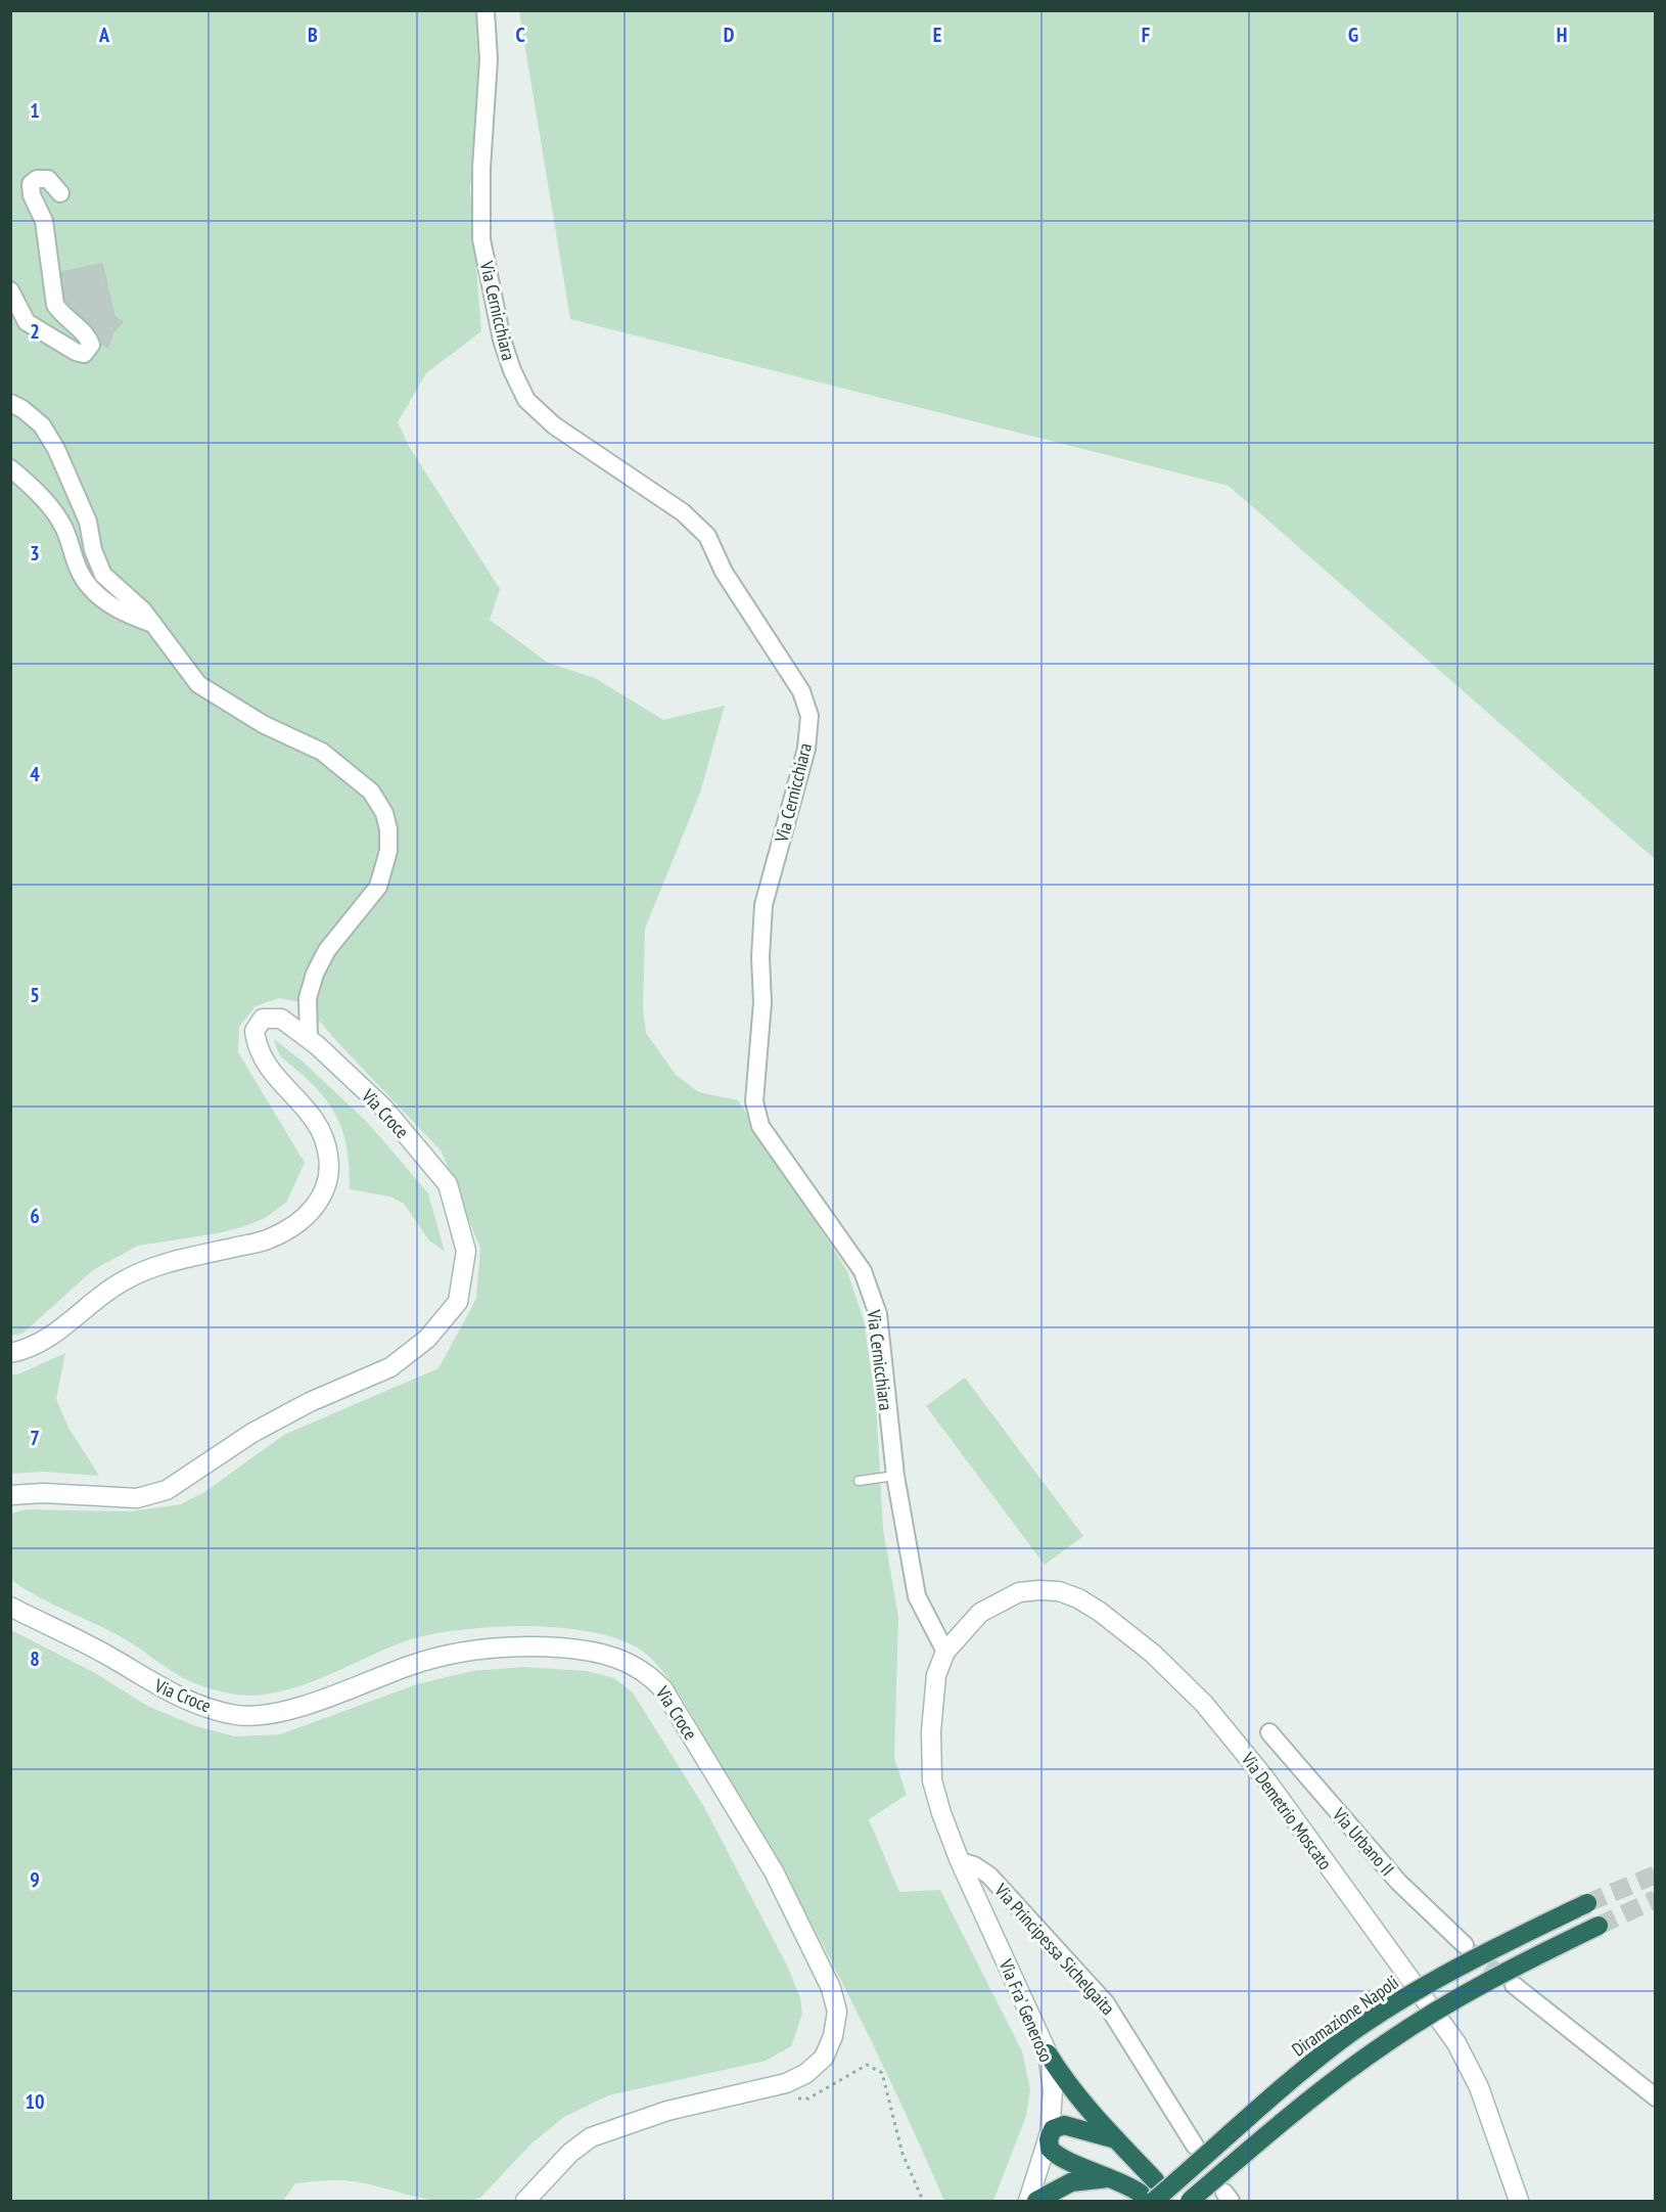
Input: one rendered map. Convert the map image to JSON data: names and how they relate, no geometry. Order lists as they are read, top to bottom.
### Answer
{
  "streets": {
    "highway": ["Diramazione Napoli"],
    "street": [
      "Via Cernicchiara",
      "Via Croce",
      "Via Demetrio Moscato",
      "Via Urbano II",
      "Via Principessa Sichelgaita",
      "Via Fra' Generoso"
    ]
  },
  "crossings": [
    ["Via Cernicchiara", "Via Demetrio Moscato"],
    ["Via Cernicchiara", "Via Fra' Generoso"],
    ["Via Demetrio Moscato", "Via Fra' Generoso"],
    ["Via Principessa Sichelgaita", "Via Fra' Generoso"]
  ],
  "grid": {
    "columns": [
      "A",
      "B",
      "C",
      "D",
      "E",
      "F",
      "G",
      "H"
    ],
    "rows": [
      "1",
      "2",
      "3",
      "4",
      "5",
      "6",
      "7",
      "8",
      "9",
      "10"
    ]
  }
}
